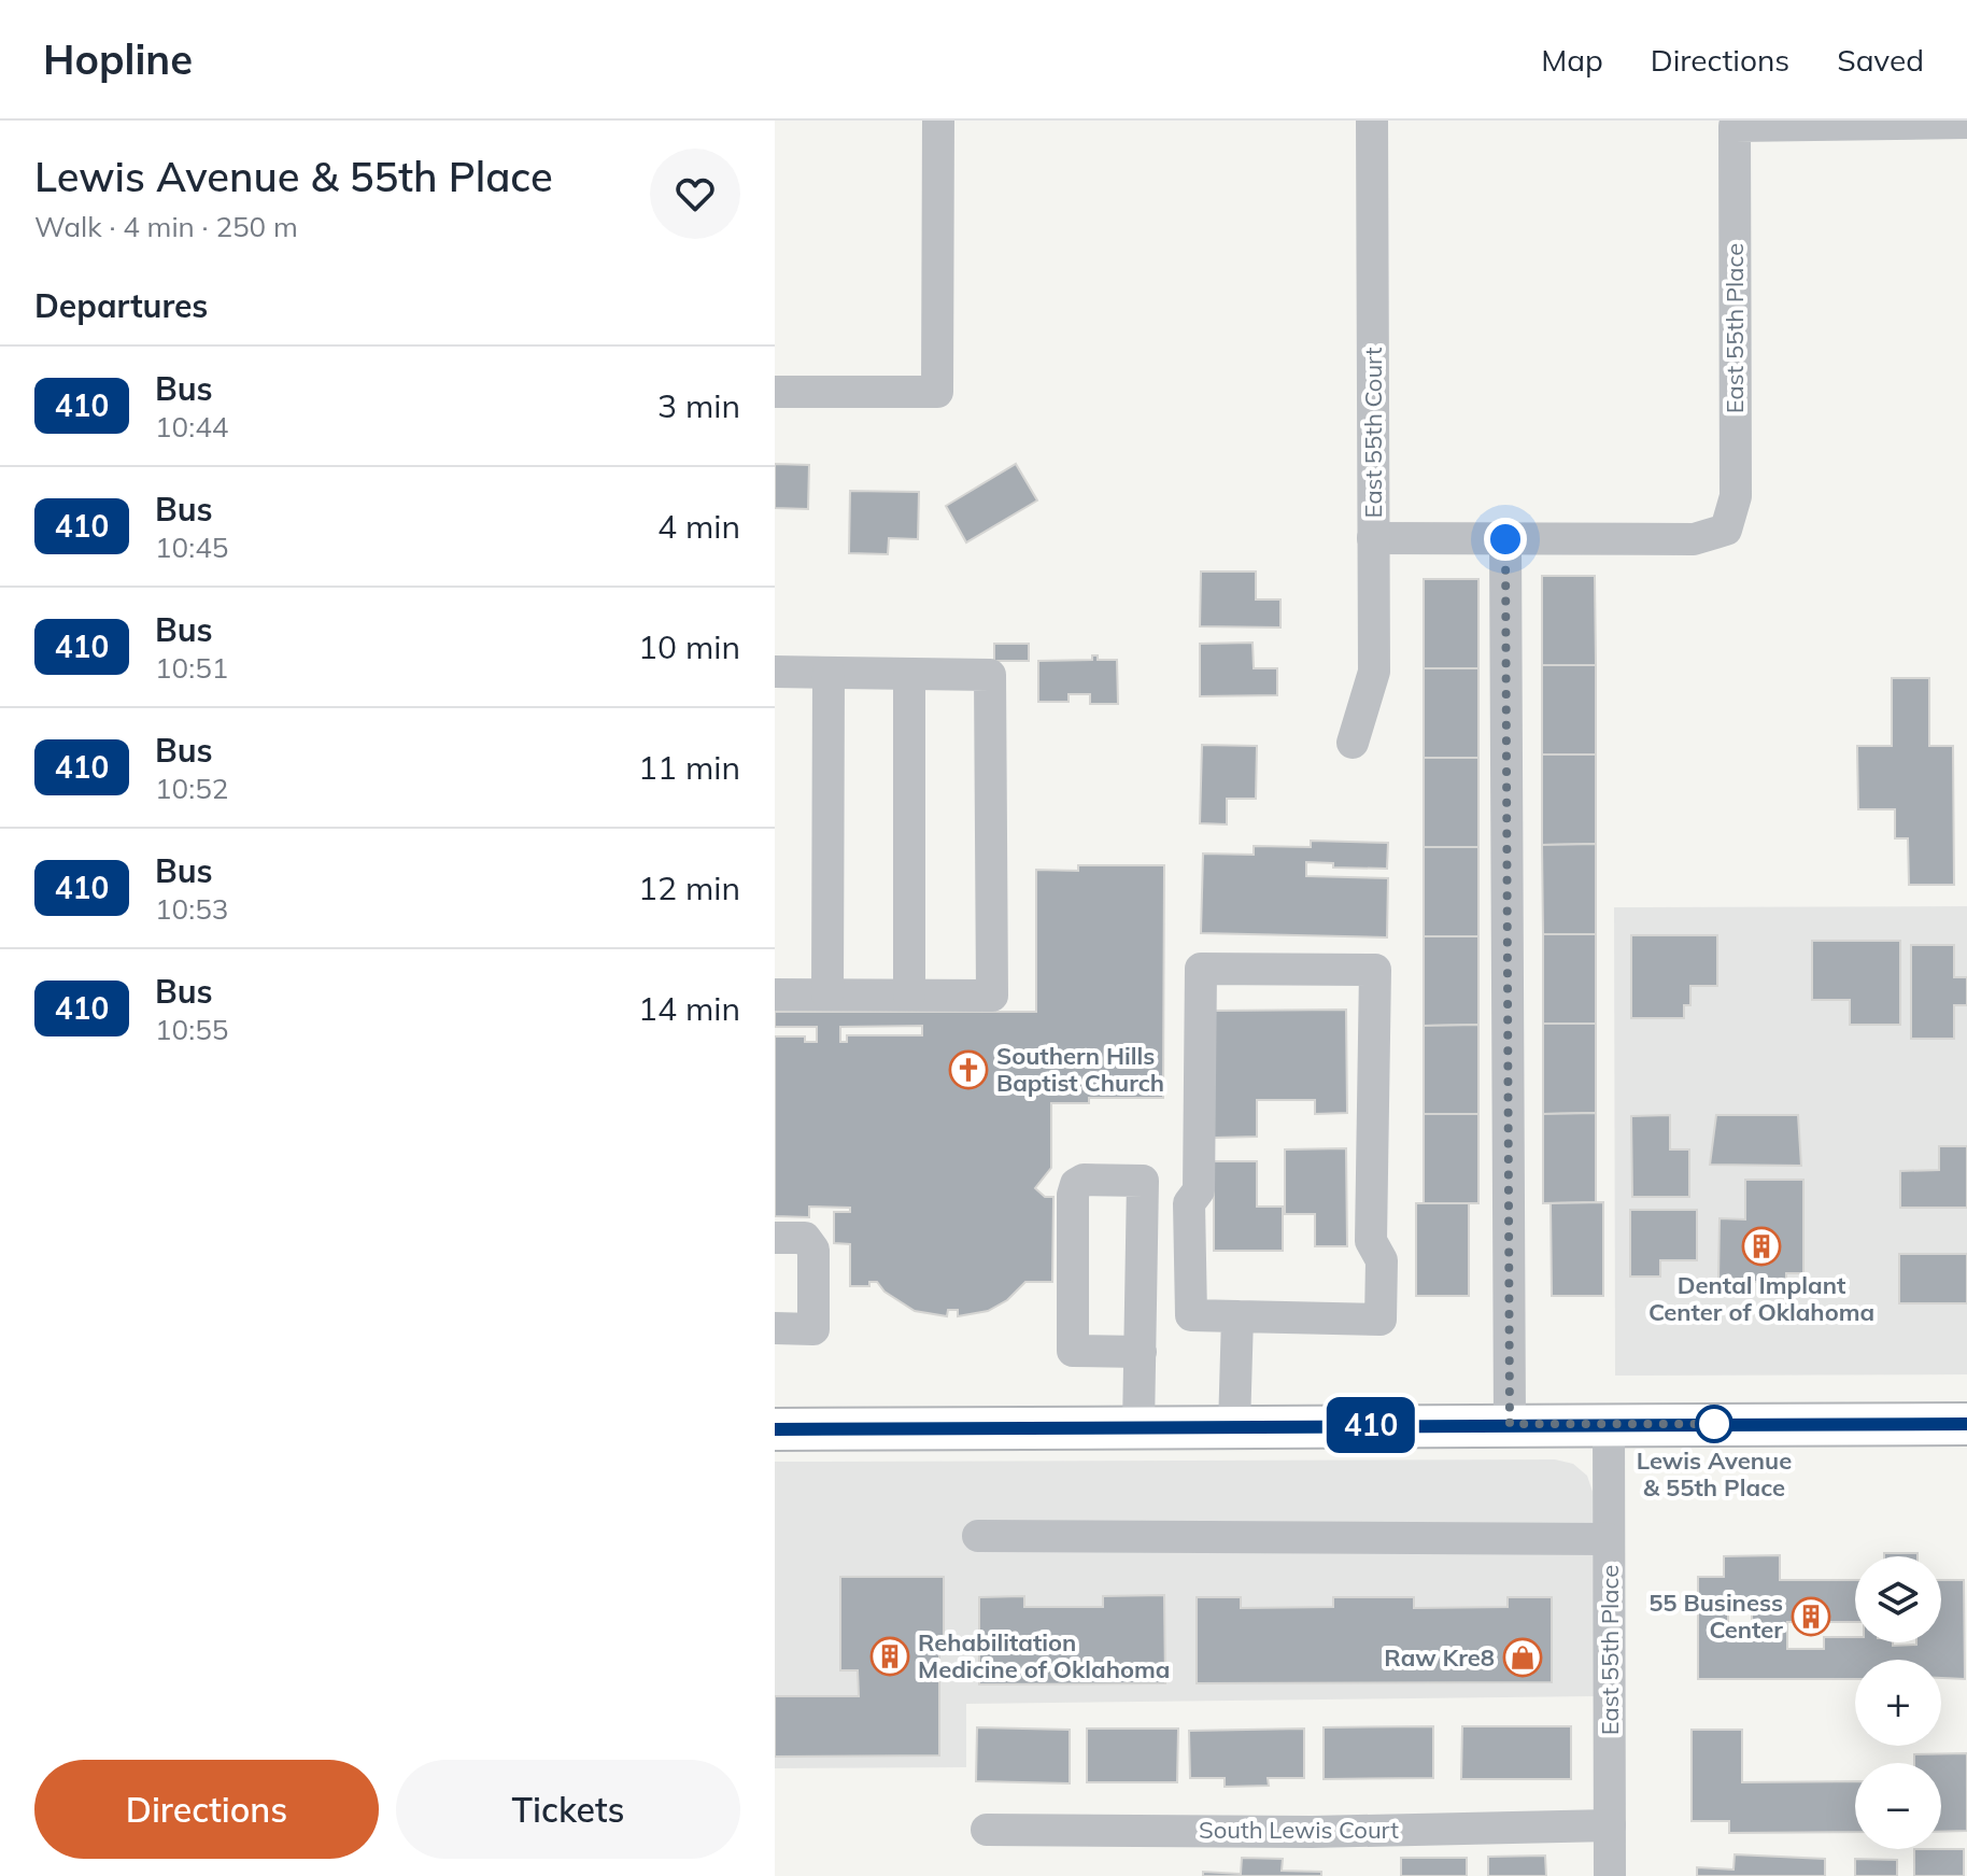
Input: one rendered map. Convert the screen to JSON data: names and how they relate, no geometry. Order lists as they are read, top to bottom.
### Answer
{
  "streets": {
    "street": ["East 55th Place", "East 55th Court", "South Lewis Court"]
  },
  "crossings": [
    ["East 55th Place", "South Lewis Court"]
  ],
  "places": {
    "church": ["Southern Hills Baptist Church"],
    "building": ["Dental Implant Center of Oklahoma", "55 Business Center", "Rehabilitation Medicine of Oklahoma"],
    "other": ["Lewis Avenue & 55th Place"],
    "shop": ["Raw Kre8"]
  },
  "lines": ["bus line 410"],
  "page": {
    "header": "Hopline",
    "nav": ["Map", "Directions", "Saved"],
    "heading": [
      ["Lewis Avenue & 55th Place", "Walk · 4 min · 250 m"],
      "Departures"
    ],
    "on_map": "410",
    "list": [
      {
        "mark": "410",
        "name": "Bus",
        "note": "10:44",
        "value": "3 min"
      },
      {
        "mark": "410",
        "name": "Bus",
        "note": "10:45",
        "value": "4 min"
      },
      {
        "mark": "410",
        "name": "Bus",
        "note": "10:51",
        "value": "10 min"
      },
      {
        "mark": "410",
        "name": "Bus",
        "note": "10:52",
        "value": "11 min"
      },
      {
        "mark": "410",
        "name": "Bus",
        "note": "10:53",
        "value": "12 min"
      },
      {
        "mark": "410",
        "name": "Bus",
        "note": "10:55",
        "value": "14 min"
      }
    ],
    "map_buttons": ["+", "−"],
    "buttons": ["Directions", "Tickets"]
  }
}
